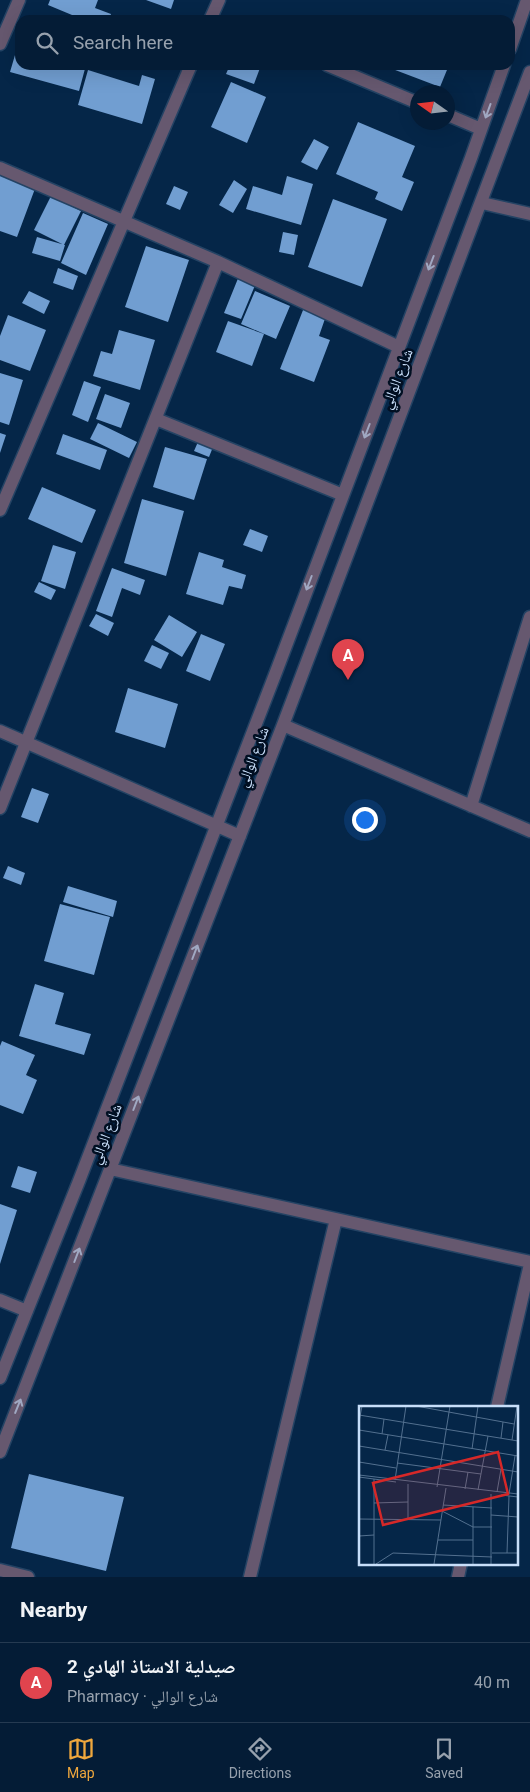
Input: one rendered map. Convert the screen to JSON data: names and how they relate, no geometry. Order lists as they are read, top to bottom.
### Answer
{
  "streets": {
    "street": ["شارع الوالي"]
  },
  "north": "left",
  "page": {
    "search": "Search here",
    "pins": "A",
    "heading": "Nearby",
    "list": [
      {
        "mark": "A",
        "name": "صيدلية الاستاذ الهادي 2",
        "note": "Pharmacy · شارع الوالي",
        "value": "40 m"
      }
    ],
    "nav": ["Map", "Directions", "Saved"]
  }
}
